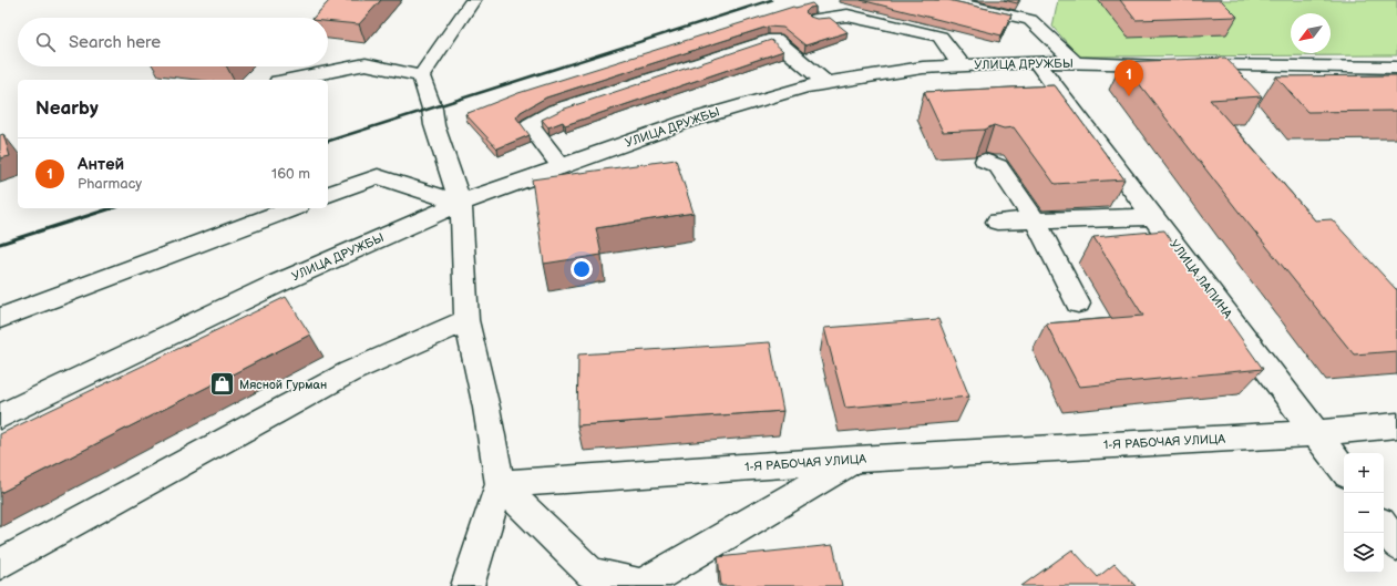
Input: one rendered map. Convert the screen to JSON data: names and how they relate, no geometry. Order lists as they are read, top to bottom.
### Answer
{
  "streets": {
    "street": ["УЛИЦА ДРУЖБЫ", "УЛИЦА ЛАПИНА", "1-Я РАБОЧАЯ УЛИЦА"]
  },
  "crossings": [
    ["УЛИЦА ДРУЖБЫ", "УЛИЦА ЛАПИНА"],
    ["УЛИЦА ЛАПИНА", "1-Я РАБОЧАЯ УЛИЦА"]
  ],
  "places": {
    "shop": ["Мясной Гурман"]
  },
  "north": "bottom left",
  "page": {
    "search": "Search here",
    "pins": "1",
    "heading": "Nearby",
    "list": [
      {
        "mark": "1",
        "name": "Антей",
        "note": "Pharmacy",
        "value": "160 m"
      }
    ],
    "map_buttons": ["+", "−"]
  }
}
